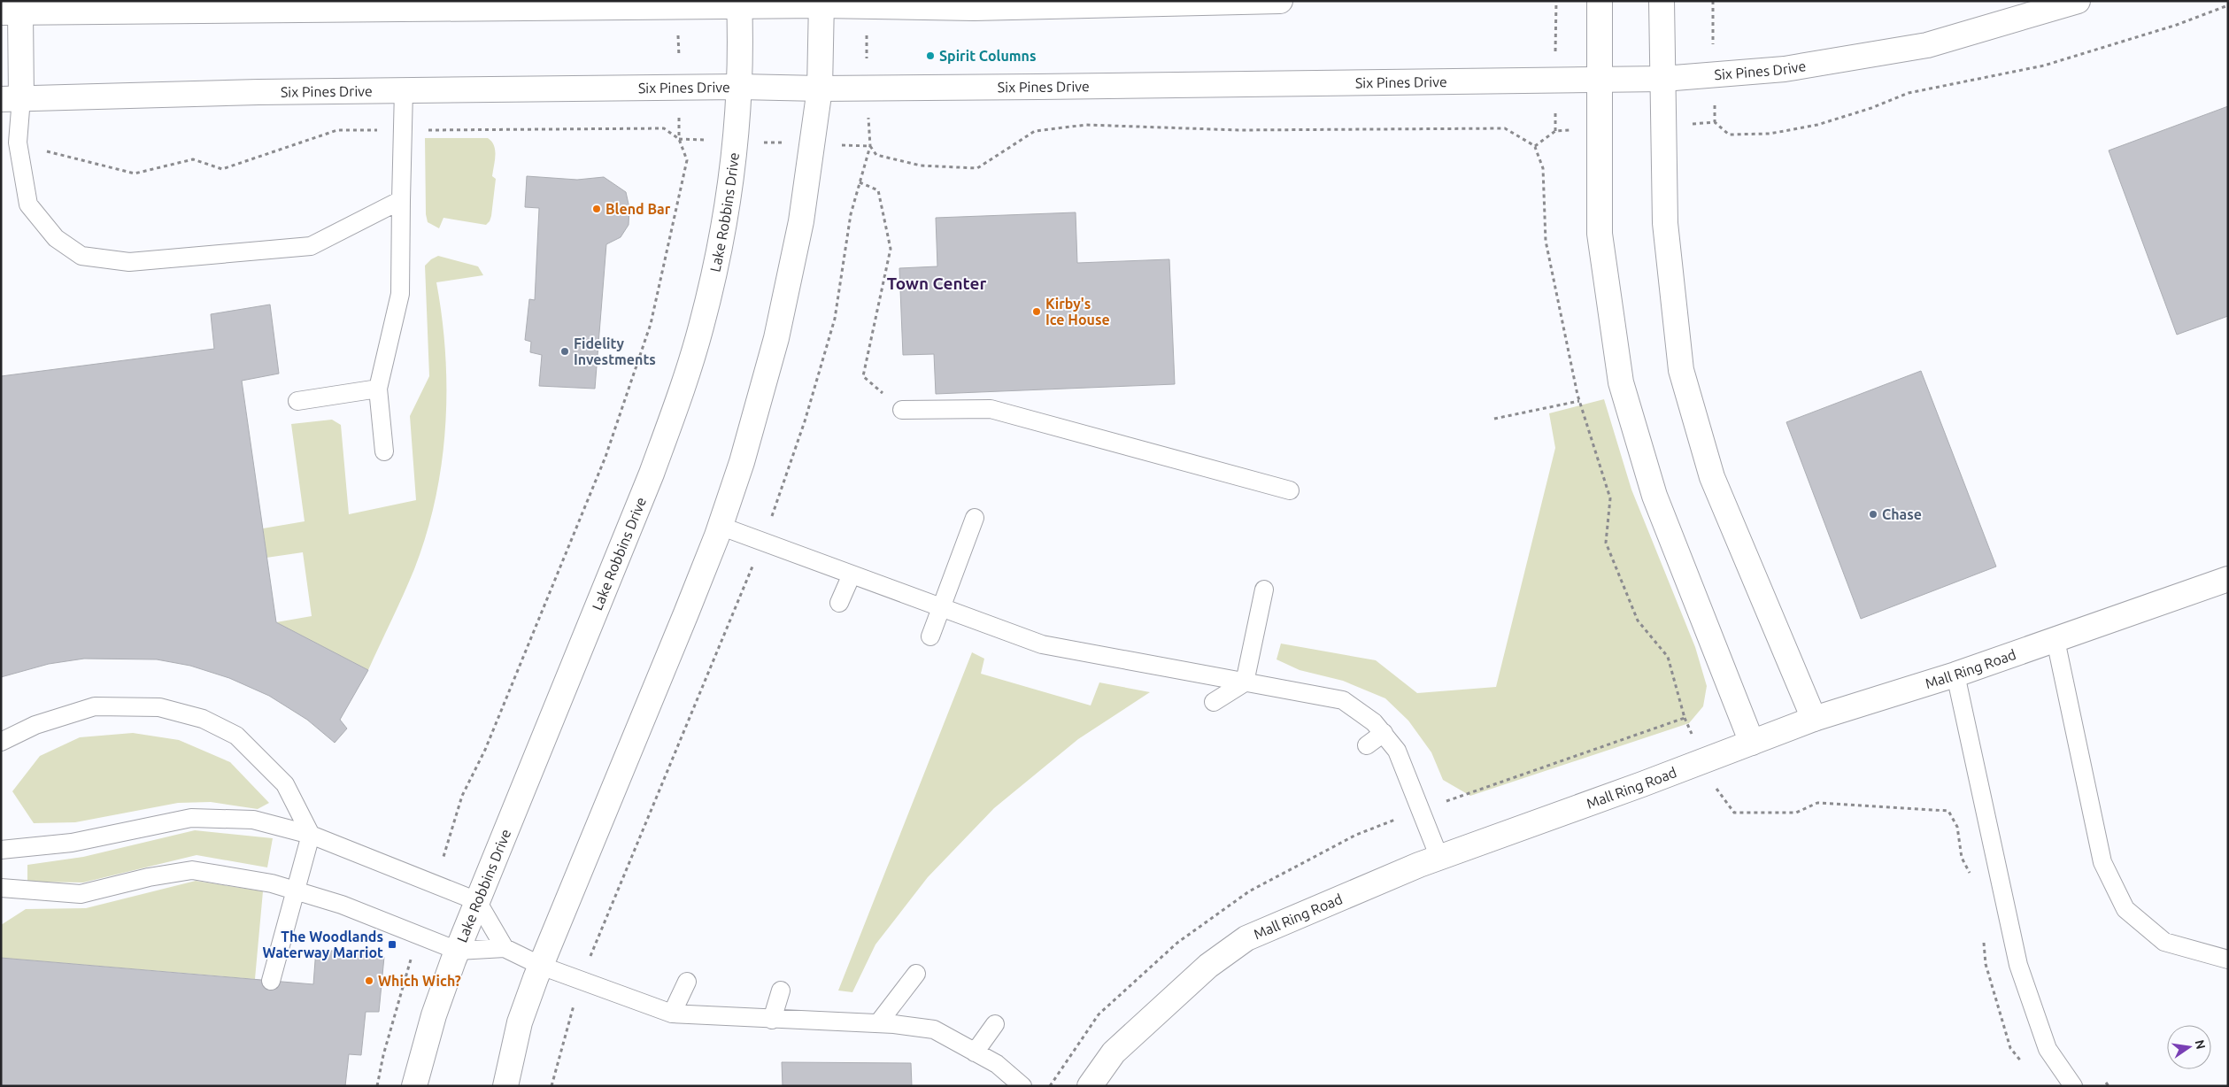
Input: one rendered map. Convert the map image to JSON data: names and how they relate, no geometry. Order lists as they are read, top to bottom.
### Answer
{
  "streets": {
    "street": ["Six Pines Drive", "Lake Robbins Drive", "Mall Ring Road"]
  },
  "crossings": [
    ["Six Pines Drive", "Lake Robbins Drive"]
  ],
  "districts": ["Town Center"],
  "places": {
    "other": [
      "Spirit Columns",
      "Blend Bar",
      "Kirby's Ice House",
      "Fidelity Investments",
      "Chase",
      "Which Wich?"
    ],
    "transit": ["The Woodlands Waterway Marriot"]
  },
  "north": "right"
}
